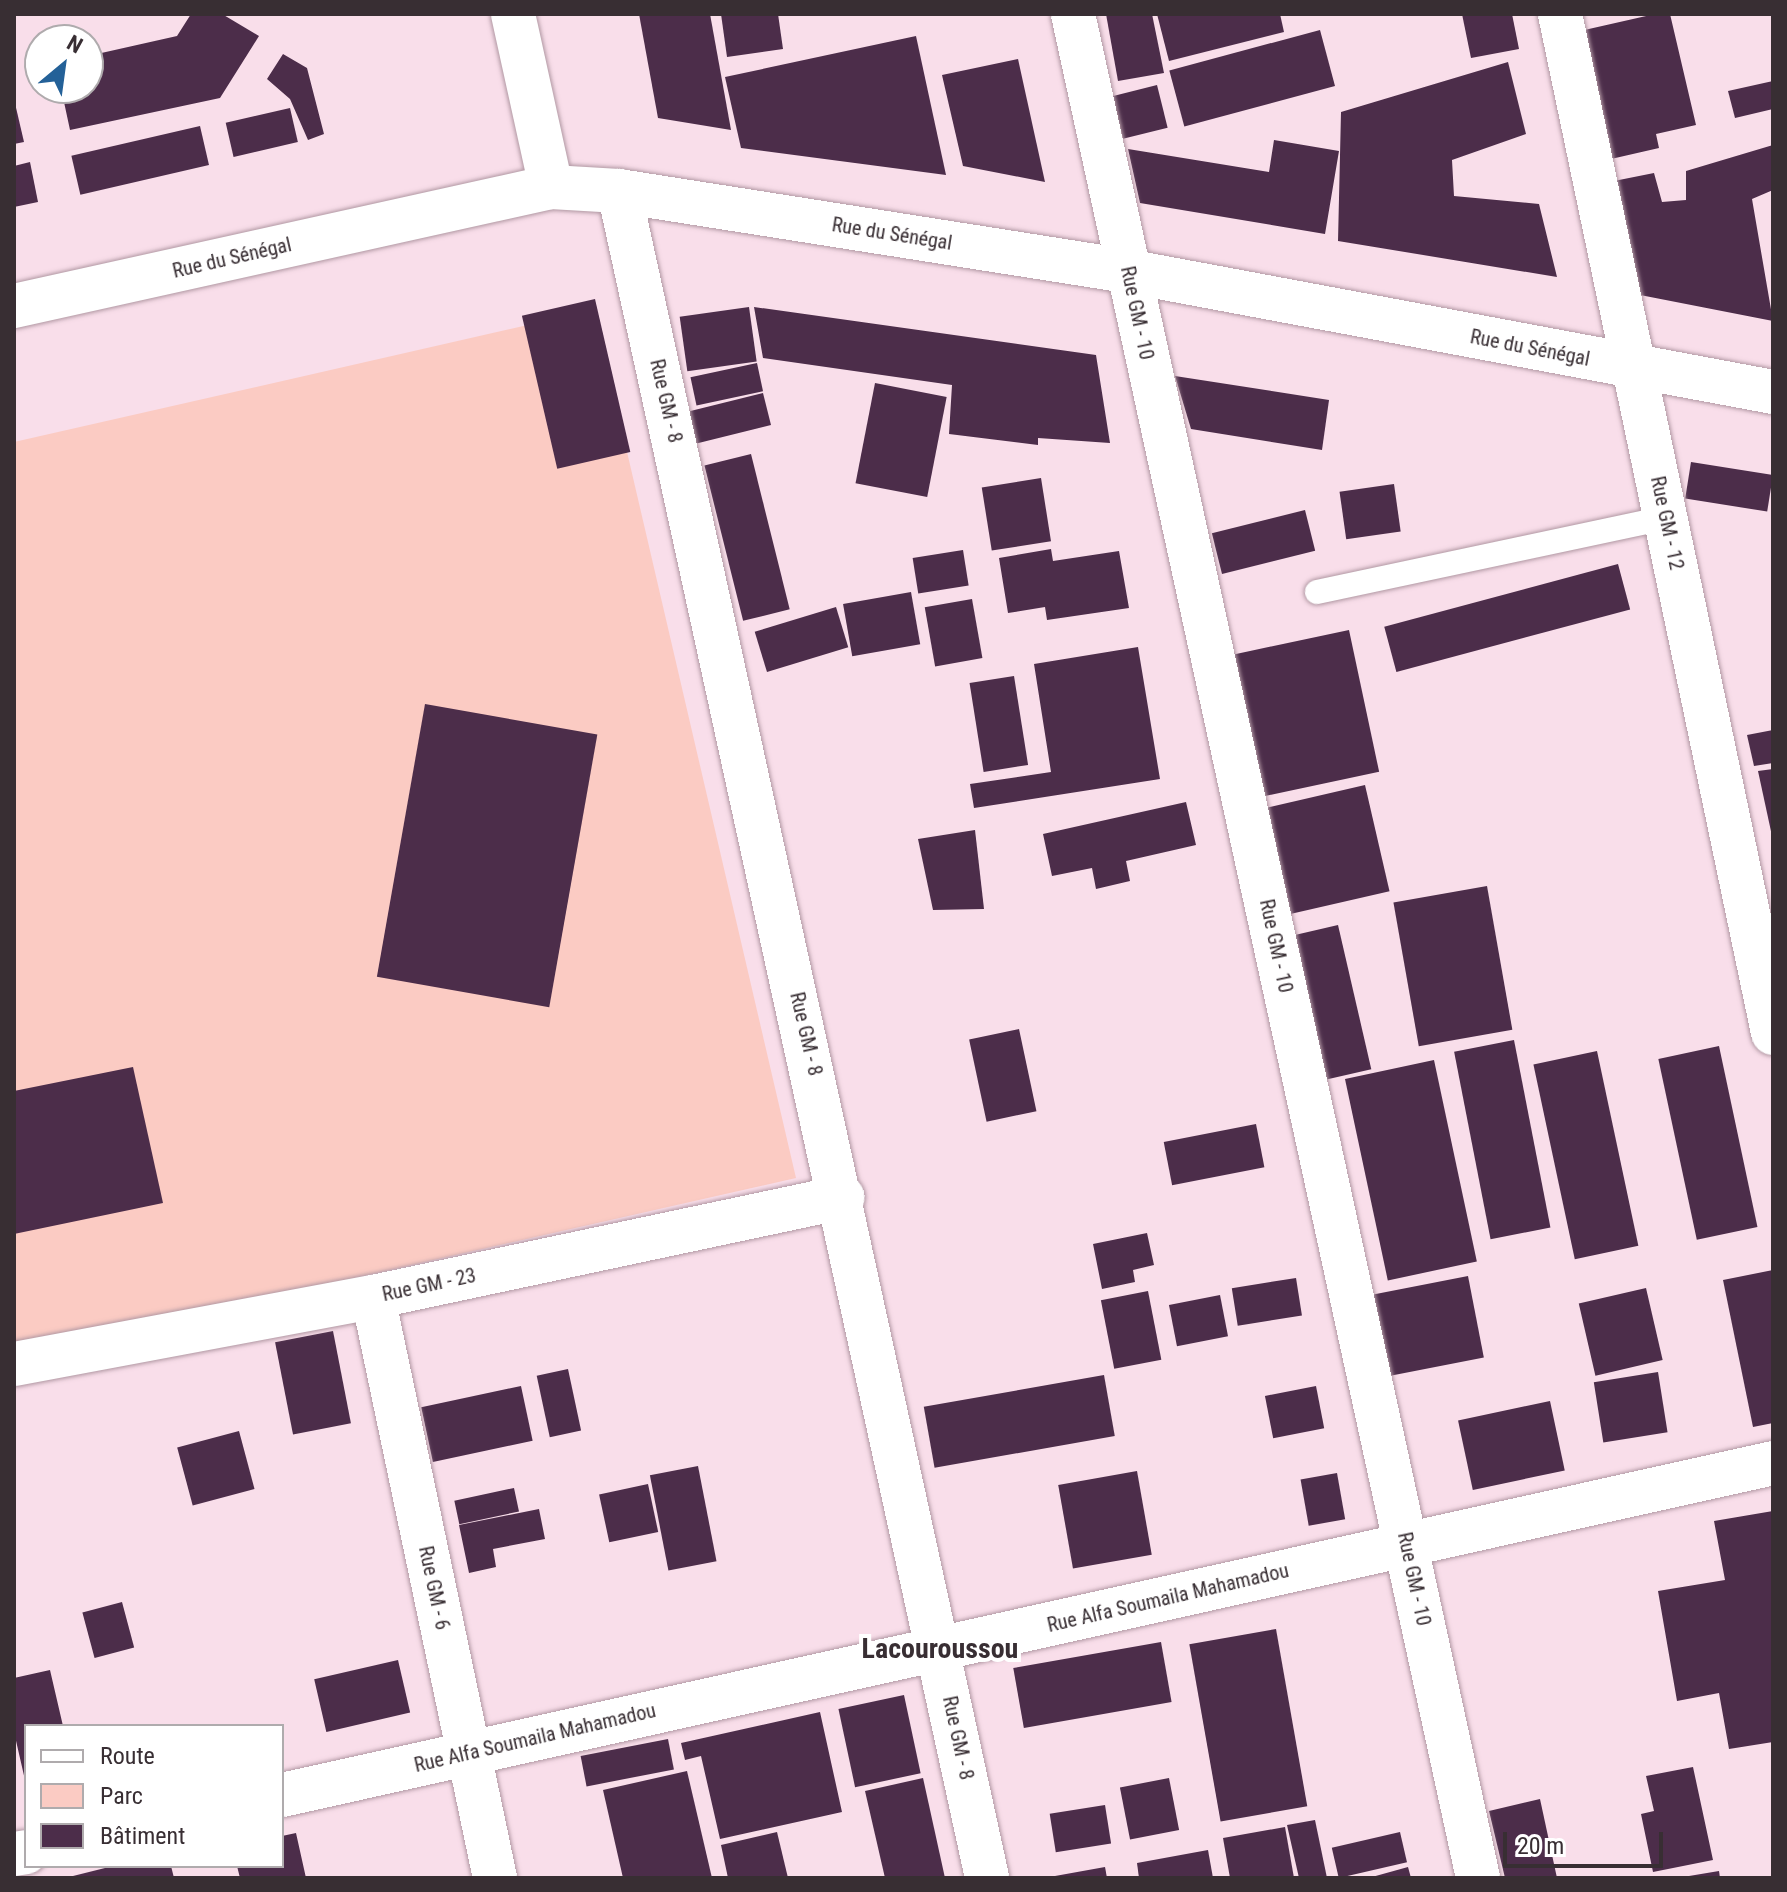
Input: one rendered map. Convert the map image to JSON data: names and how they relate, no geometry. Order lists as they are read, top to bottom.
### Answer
{
  "streets": {
    "street": [
      "Rue du Sénégal",
      "Rue GM - 10",
      "Rue GM - 8",
      "Rue GM - 12",
      "Rue GM - 23",
      "Rue GM - 6",
      "Rue Alfa Soumaila Mahamadou"
    ]
  },
  "crossings": [
    ["Rue du Sénégal", "Rue GM - 10"],
    ["Rue du Sénégal", "Rue GM - 8"],
    ["Rue du Sénégal", "Rue GM - 12"],
    ["Rue GM - 10", "Rue Alfa Soumaila Mahamadou"],
    ["Rue GM - 8", "Rue GM - 23"],
    ["Rue GM - 8", "Rue Alfa Soumaila Mahamadou"],
    ["Rue GM - 23", "Rue GM - 6"],
    ["Rue GM - 6", "Rue Alfa Soumaila Mahamadou"]
  ],
  "districts": ["Lacouroussou"],
  "legend": ["Route", "Parc", "Bâtiment"],
  "scale_bar": "20 m",
  "north": "top right"
}
